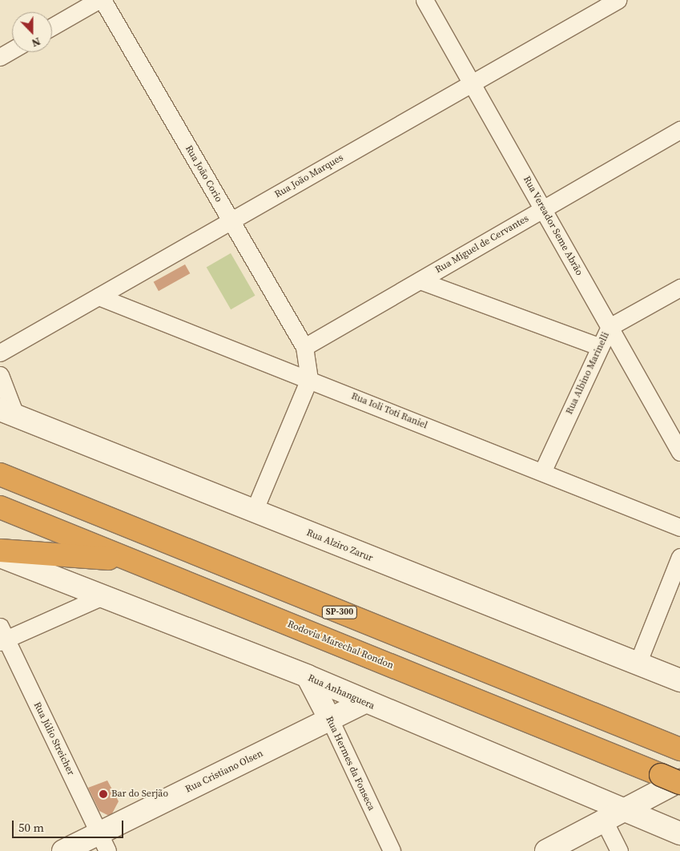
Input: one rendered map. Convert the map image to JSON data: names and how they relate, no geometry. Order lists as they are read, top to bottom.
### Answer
{
  "streets": {
    "highway": ["SP-300", "Rodovia Marechal Rondon"],
    "street": [
      "Rua João Corio",
      "Rua João Marques",
      "Rua Vereador Seme Abrão",
      "Rua Miguel de Cervantes",
      "Rua Albino Marinelli",
      "Rua Ioli Toti Raniel",
      "Rua Alziro Zarur",
      "Rua Anhanguera",
      "Rua Júlio Streicher",
      "Rua Hermes da Fonseca",
      "Rua Cristiano Olsen"
    ]
  },
  "crossings": [
    ["Rua João Corio", "Rua João Marques"],
    ["Rua João Corio", "Rua Miguel de Cervantes"],
    ["Rua João Marques", "Rua Vereador Seme Abrão"],
    ["Rua João Marques", "Rua Ioli Toti Raniel"],
    ["Rua Vereador Seme Abrão", "Rua Miguel de Cervantes"],
    ["Rua Vereador Seme Abrão", "Rua Albino Marinelli"],
    ["Rua Albino Marinelli", "Rua Ioli Toti Raniel"],
    ["Rua Anhanguera", "Rua Hermes da Fonseca"],
    ["Rua Anhanguera", "Rua Cristiano Olsen"],
    ["Rua Júlio Streicher", "Rua Cristiano Olsen"],
    ["Rua Hermes da Fonseca", "Rua Cristiano Olsen"]
  ],
  "places": ["Bar do Serjão"],
  "scale_bar": "50 m",
  "north": "bottom"
}
